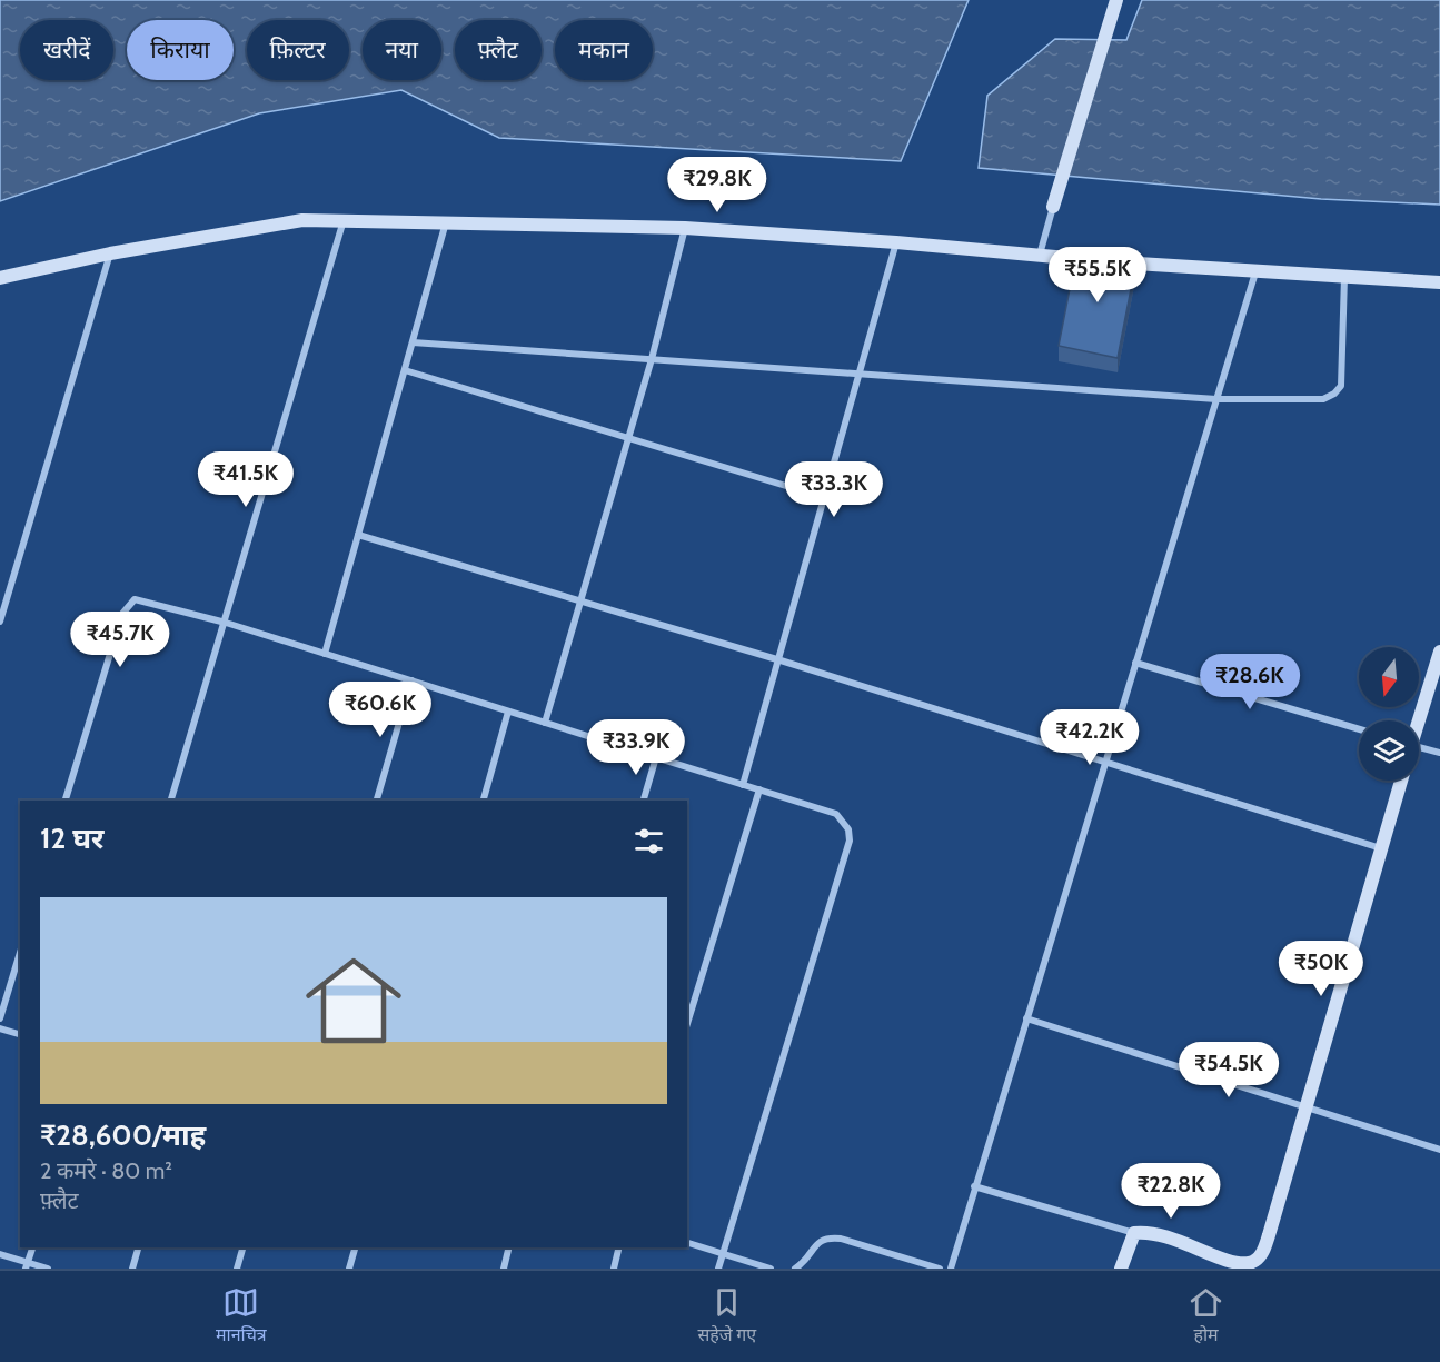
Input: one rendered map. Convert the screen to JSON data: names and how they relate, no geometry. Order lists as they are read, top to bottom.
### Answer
{
  "north": "bottom",
  "page": {
    "chip": [
      "खरीदें",
      "किराया",
      "फ़िल्टर",
      "नया",
      "फ़्लैट",
      "मकान"
    ],
    "price": [
      "₹29.8K",
      "₹55.5K",
      "₹41.5K",
      "₹33.3K",
      "₹45.7K",
      "₹28.6K",
      "₹60.6K",
      "₹42.2K",
      "₹33.9K",
      "₹50K",
      "₹54.5K",
      "₹22.8K"
    ],
    "heading": "12 घर",
    "list": [
      {
        "name": "₹28,600/माह",
        "note": "2 कमरे · 80 m² · फ़्लैट"
      }
    ],
    "tabs": ["मानचित्र", "सहेजे गए", "होम"]
  }
}
